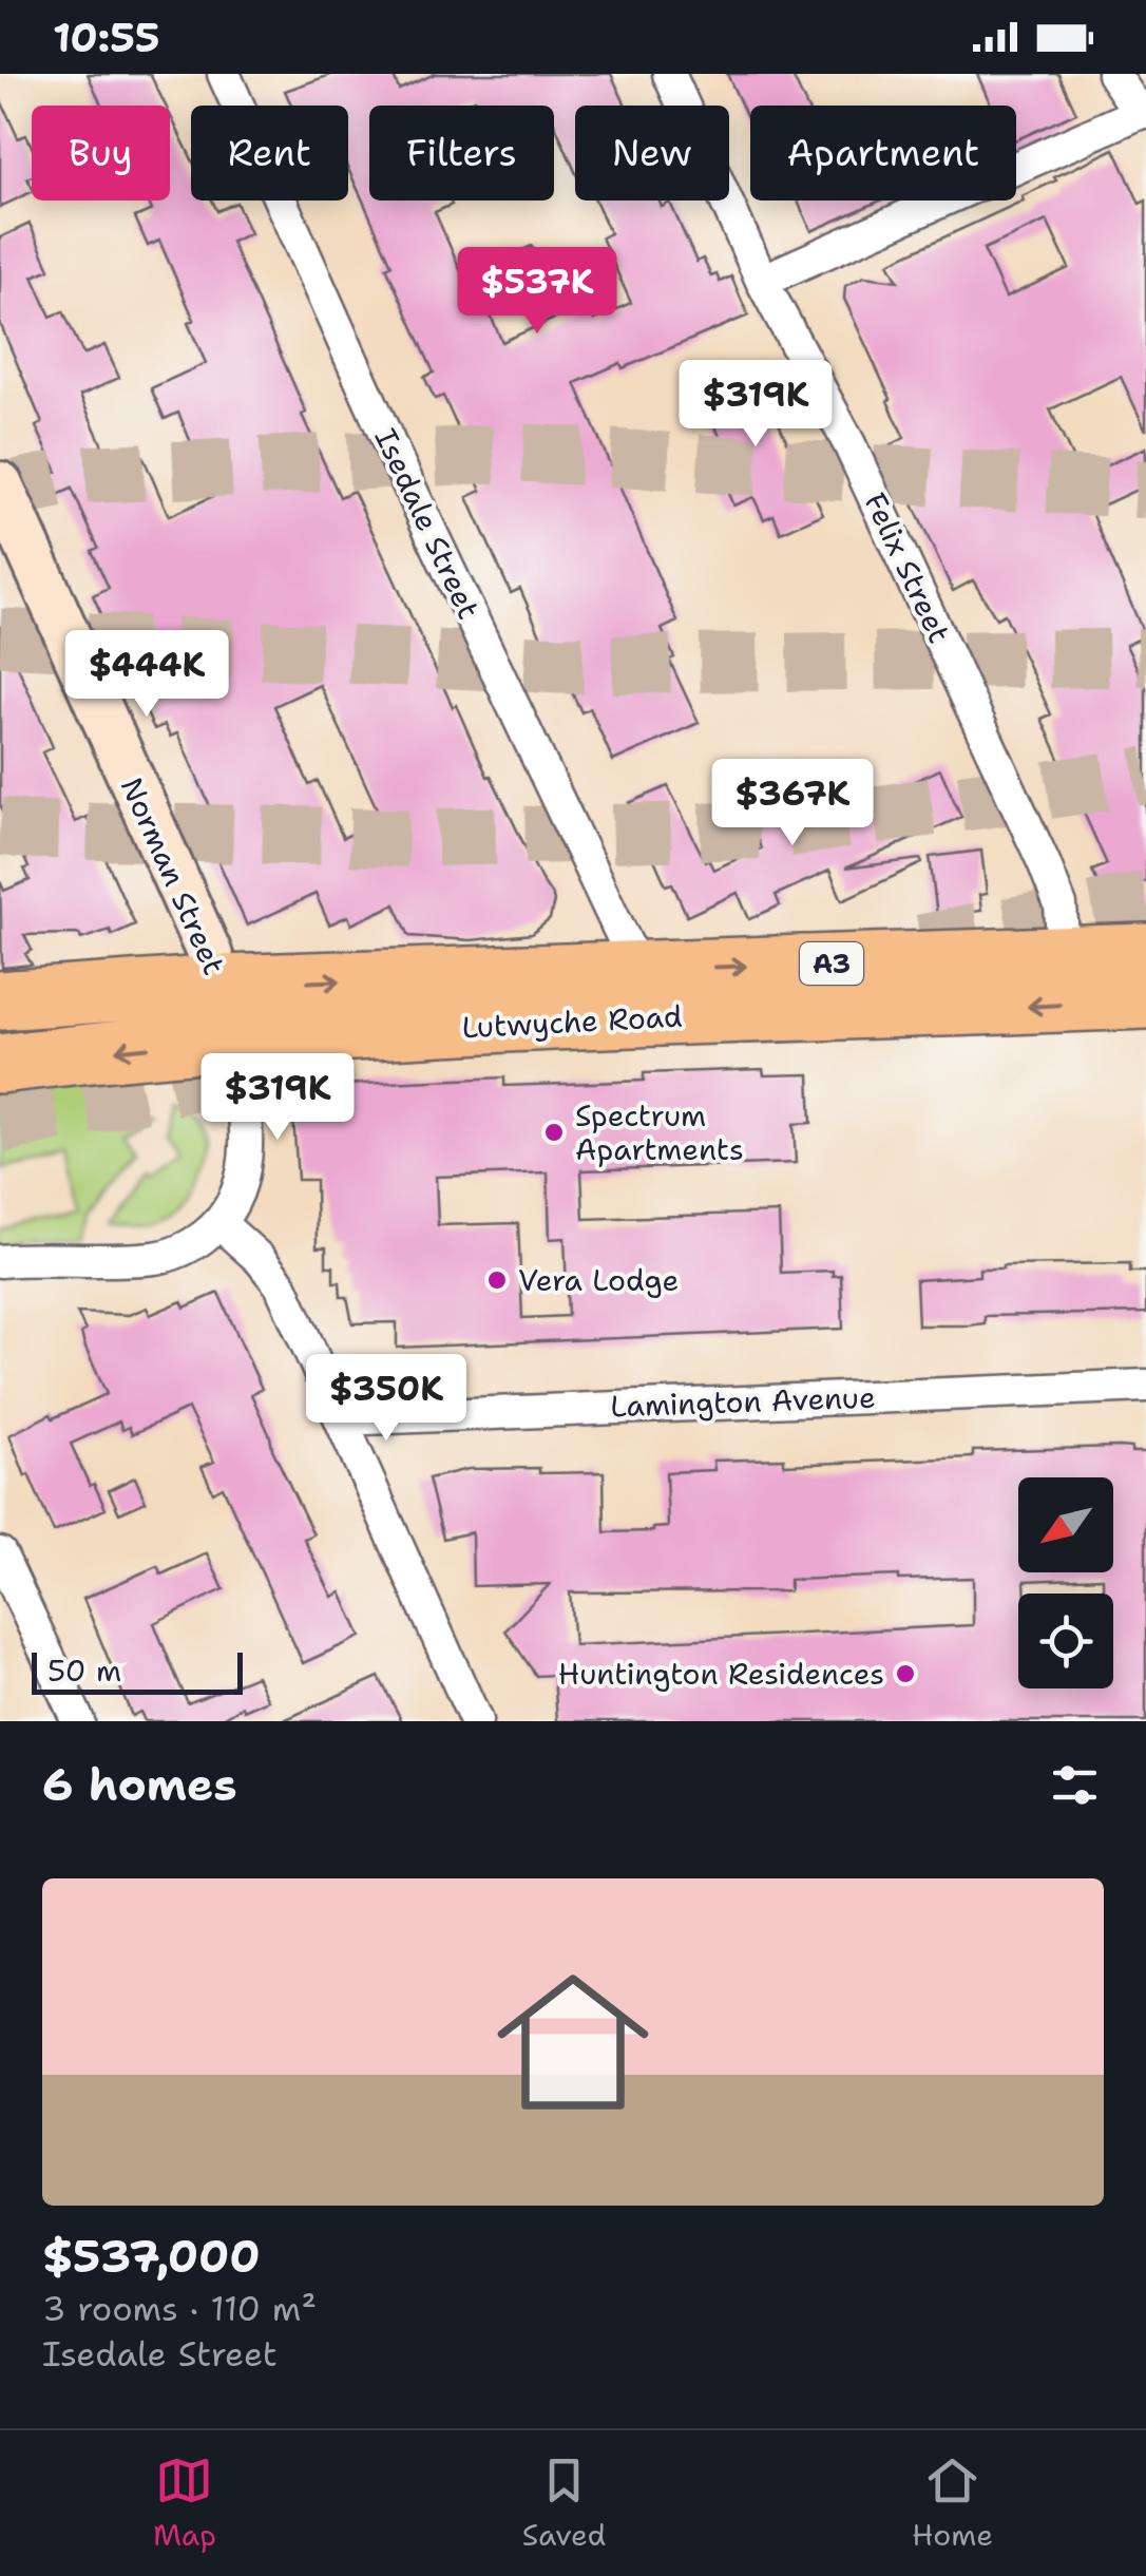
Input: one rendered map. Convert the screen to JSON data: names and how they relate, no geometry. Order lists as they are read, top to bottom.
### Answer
{
  "streets": {
    "highway": ["A3", "Lutwyche Road"],
    "street": [
      "Isedale Street",
      "Felix Street",
      "Norman Street",
      "Lamington Avenue"
    ]
  },
  "crossings": [
    ["Isedale Street", "Lutwyche Road"],
    ["Felix Street", "Lutwyche Road"],
    ["Norman Street", "Lutwyche Road"]
  ],
  "places": ["Spectrum Apartments", "Vera Lodge", "Huntington Residences"],
  "scale_bar": "50 m",
  "north": "bottom left",
  "page": {
    "status": "10:55",
    "chip": [
      "Buy",
      "Rent",
      "Filters",
      "New",
      "Apartment"
    ],
    "price": [
      "$537K",
      "$319K",
      "$444K",
      "$367K",
      "$319K",
      "$350K"
    ],
    "scale": "50 m",
    "heading": "6 homes",
    "list": [
      {
        "name": "$537,000",
        "note": "3 rooms · 110 m² · Isedale Street"
      }
    ],
    "tabs": ["Map", "Saved", "Home"]
  }
}
